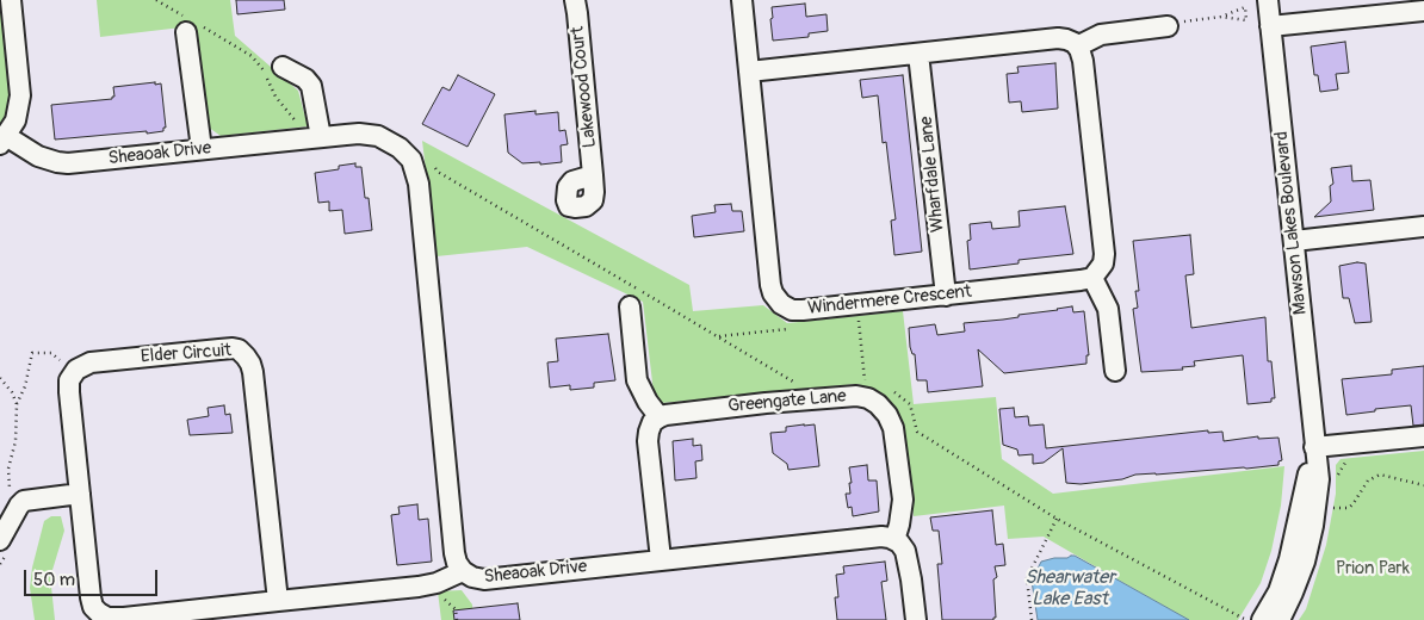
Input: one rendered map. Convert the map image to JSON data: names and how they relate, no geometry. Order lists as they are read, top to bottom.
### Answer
{
  "streets": {
    "street": [
      "Lakewood Court",
      "Sheaoak Drive",
      "Wharfdale Lane",
      "Mawson Lakes Boulevard",
      "Windermere Crescent",
      "Elder Circuit",
      "Greengate Lane"
    ]
  },
  "crossings": [
    ["Sheaoak Drive", "Greengate Lane"],
    ["Wharfdale Lane", "Windermere Crescent"]
  ],
  "water": ["Shearwater Lake East"],
  "parks": ["Prion Park"],
  "scale_bar": "50 m"
}
